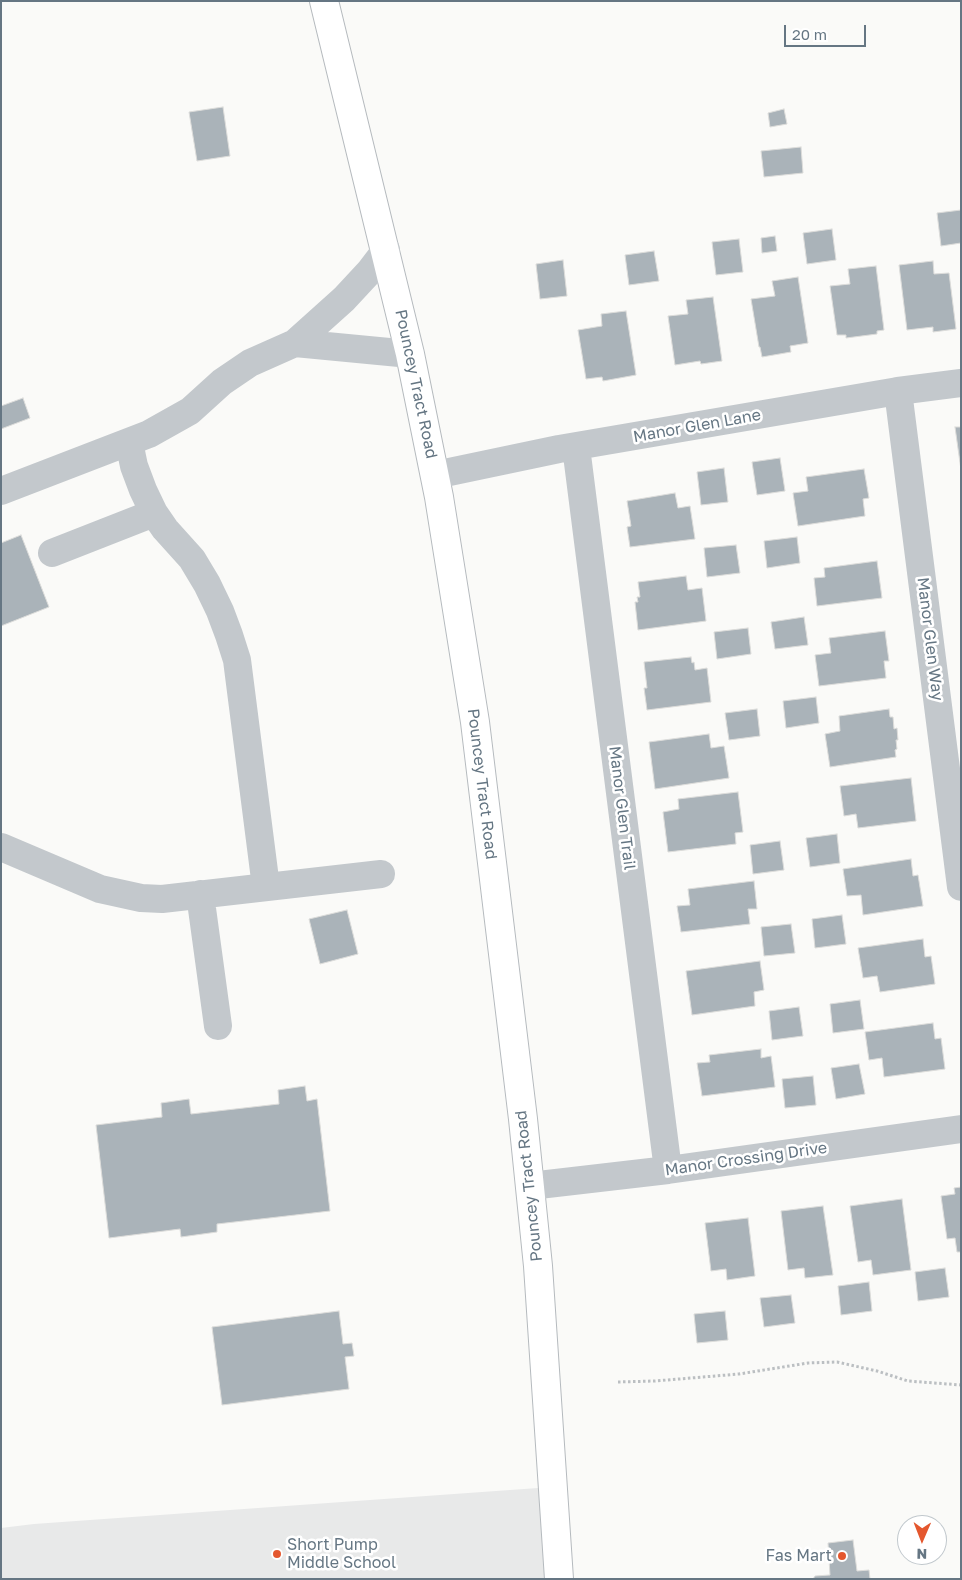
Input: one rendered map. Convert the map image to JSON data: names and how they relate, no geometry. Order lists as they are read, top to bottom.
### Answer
{
  "streets": {
    "main road": ["Pouncey Tract Road"],
    "street": [
      "Manor Glen Lane",
      "Manor Glen Way",
      "Manor Glen Trail",
      "Manor Crossing Drive"
    ]
  },
  "crossings": [
    ["Pouncey Tract Road", "Manor Glen Lane"],
    ["Pouncey Tract Road", "Manor Crossing Drive"],
    ["Manor Glen Lane", "Manor Glen Way"],
    ["Manor Glen Lane", "Manor Glen Trail"],
    ["Manor Glen Trail", "Manor Crossing Drive"]
  ],
  "places": ["Short Pump Middle School", "Fas Mart"],
  "scale_bar": "20 m",
  "north": "bottom"
}
